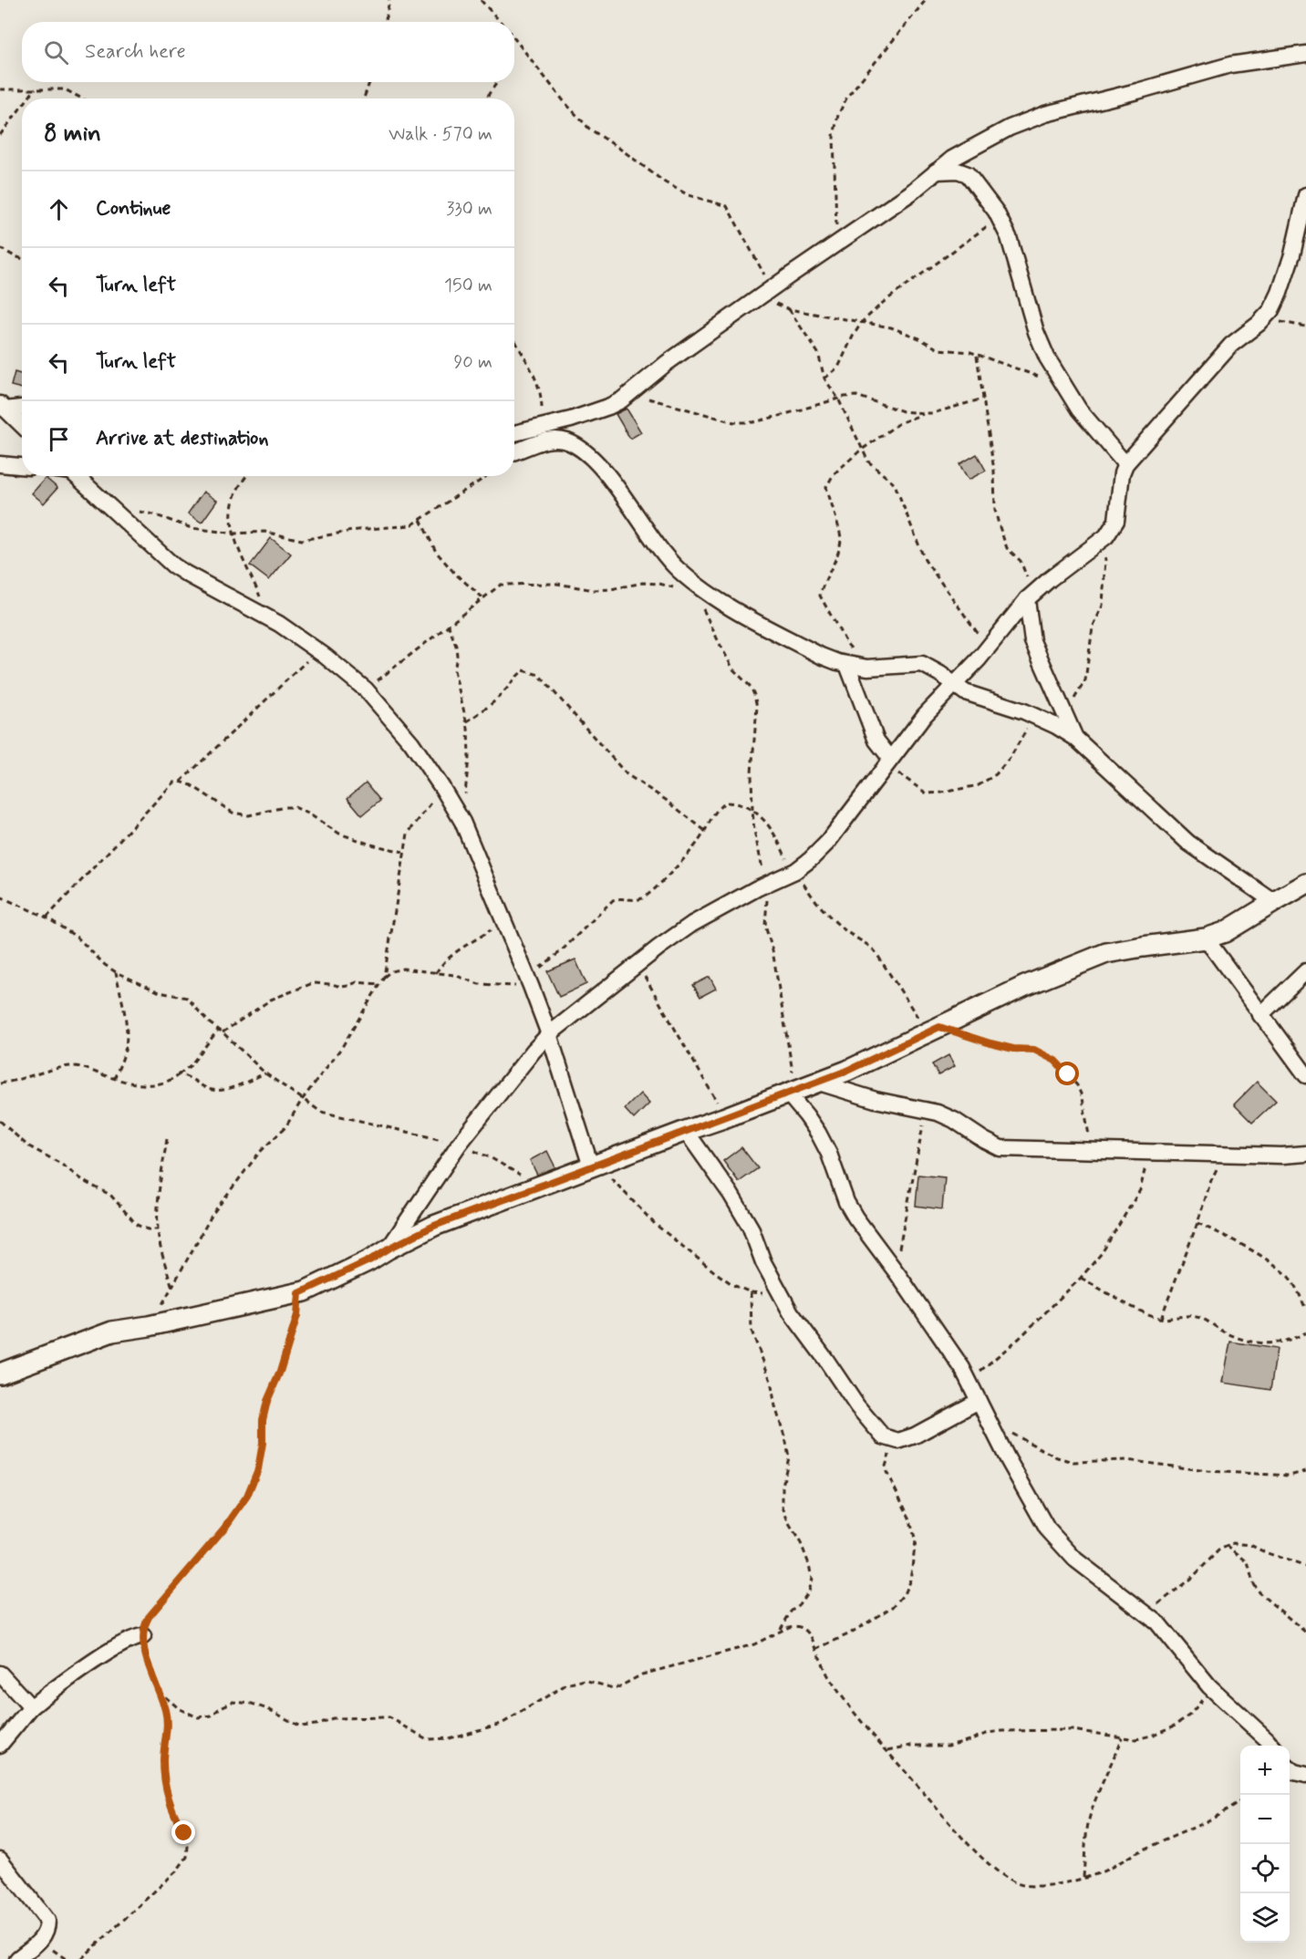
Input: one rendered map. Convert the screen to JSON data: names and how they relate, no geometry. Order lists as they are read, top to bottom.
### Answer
{
  "page": {
    "search": "Search here",
    "heading": ["8 min", "Walk · 570 m"],
    "list": [
      ["Continue", "330 m"],
      ["Turn left", "150 m"],
      ["Turn left", "90 m"],
      "Arrive at destination"
    ],
    "map_buttons": ["+", "−"]
  }
}
